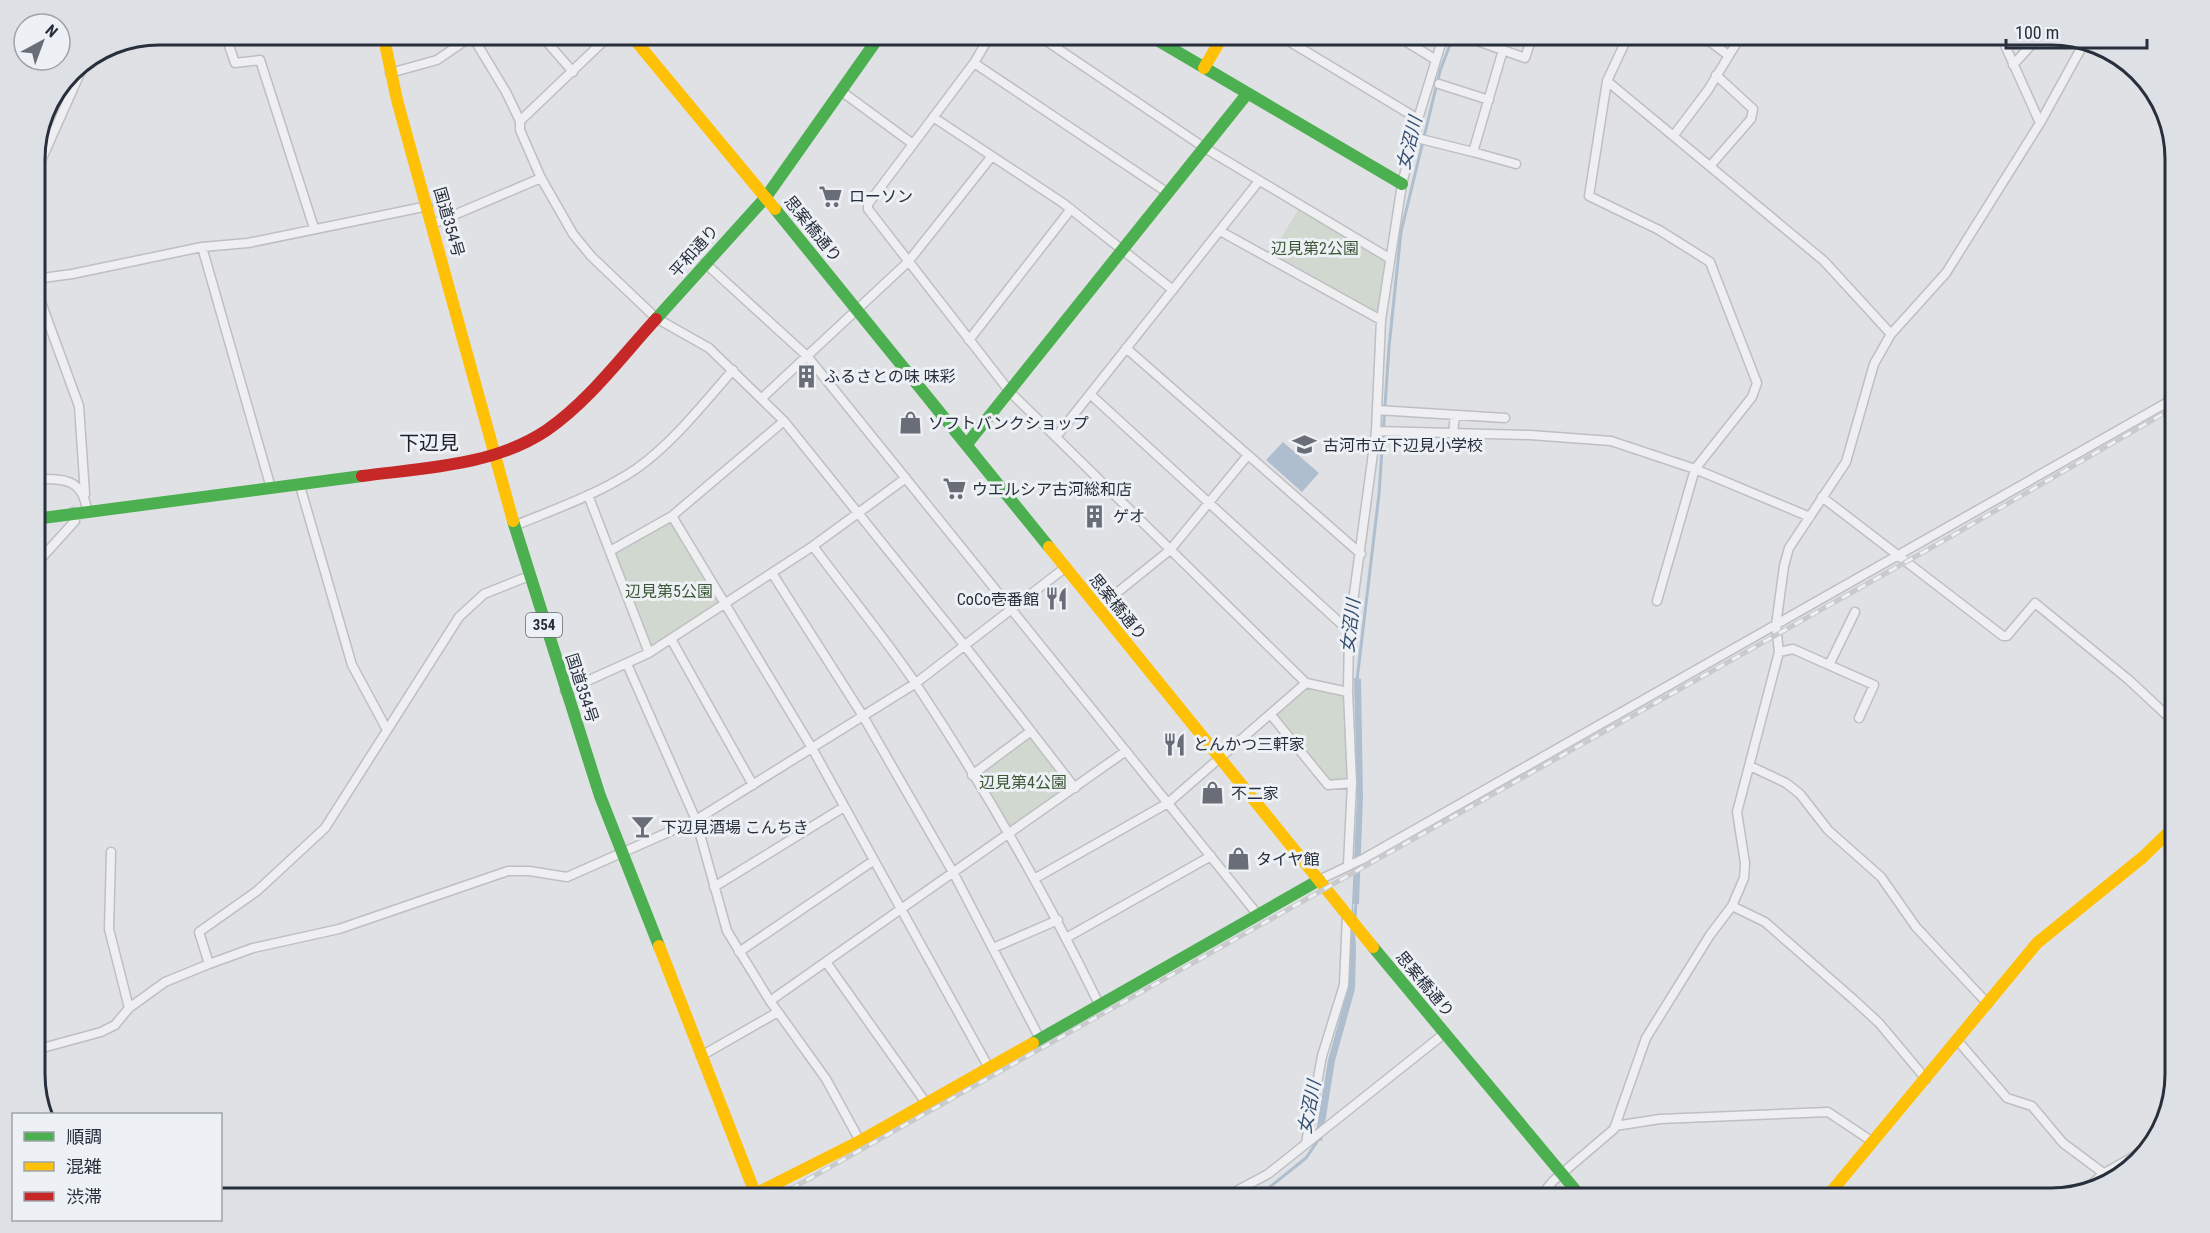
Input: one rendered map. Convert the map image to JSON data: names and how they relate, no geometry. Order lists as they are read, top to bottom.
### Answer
{
  "streets": {
    "main road": [
      "国道354号",
      "思案橋通り",
      "平和通り",
      "354"
    ]
  },
  "crossings": [
    ["国道354号", "平和通り"],
    ["思案橋通り", "平和通り"]
  ],
  "districts": ["下辺見"],
  "water": ["女沼川"],
  "parks": ["辺見第2公園", "辺見第5公園", "辺見第4公園"],
  "places": {
    "supermarket": ["ローソン", "ウエルシア古河総和店"],
    "building": ["ふるさとの味 味彩", "ゲオ"],
    "shop": ["ソフトバンクショップ", "不二家", "タイヤ館"],
    "school or university": ["古河市立下辺見小学校"],
    "restaurant": ["CoCo壱番館", "とんかつ三軒家"],
    "bar": ["下辺見酒場 こんちき"]
  },
  "legend": ["順調", "混雑", "渋滞"],
  "scale_bar": "100 m",
  "north": "top right"
}
